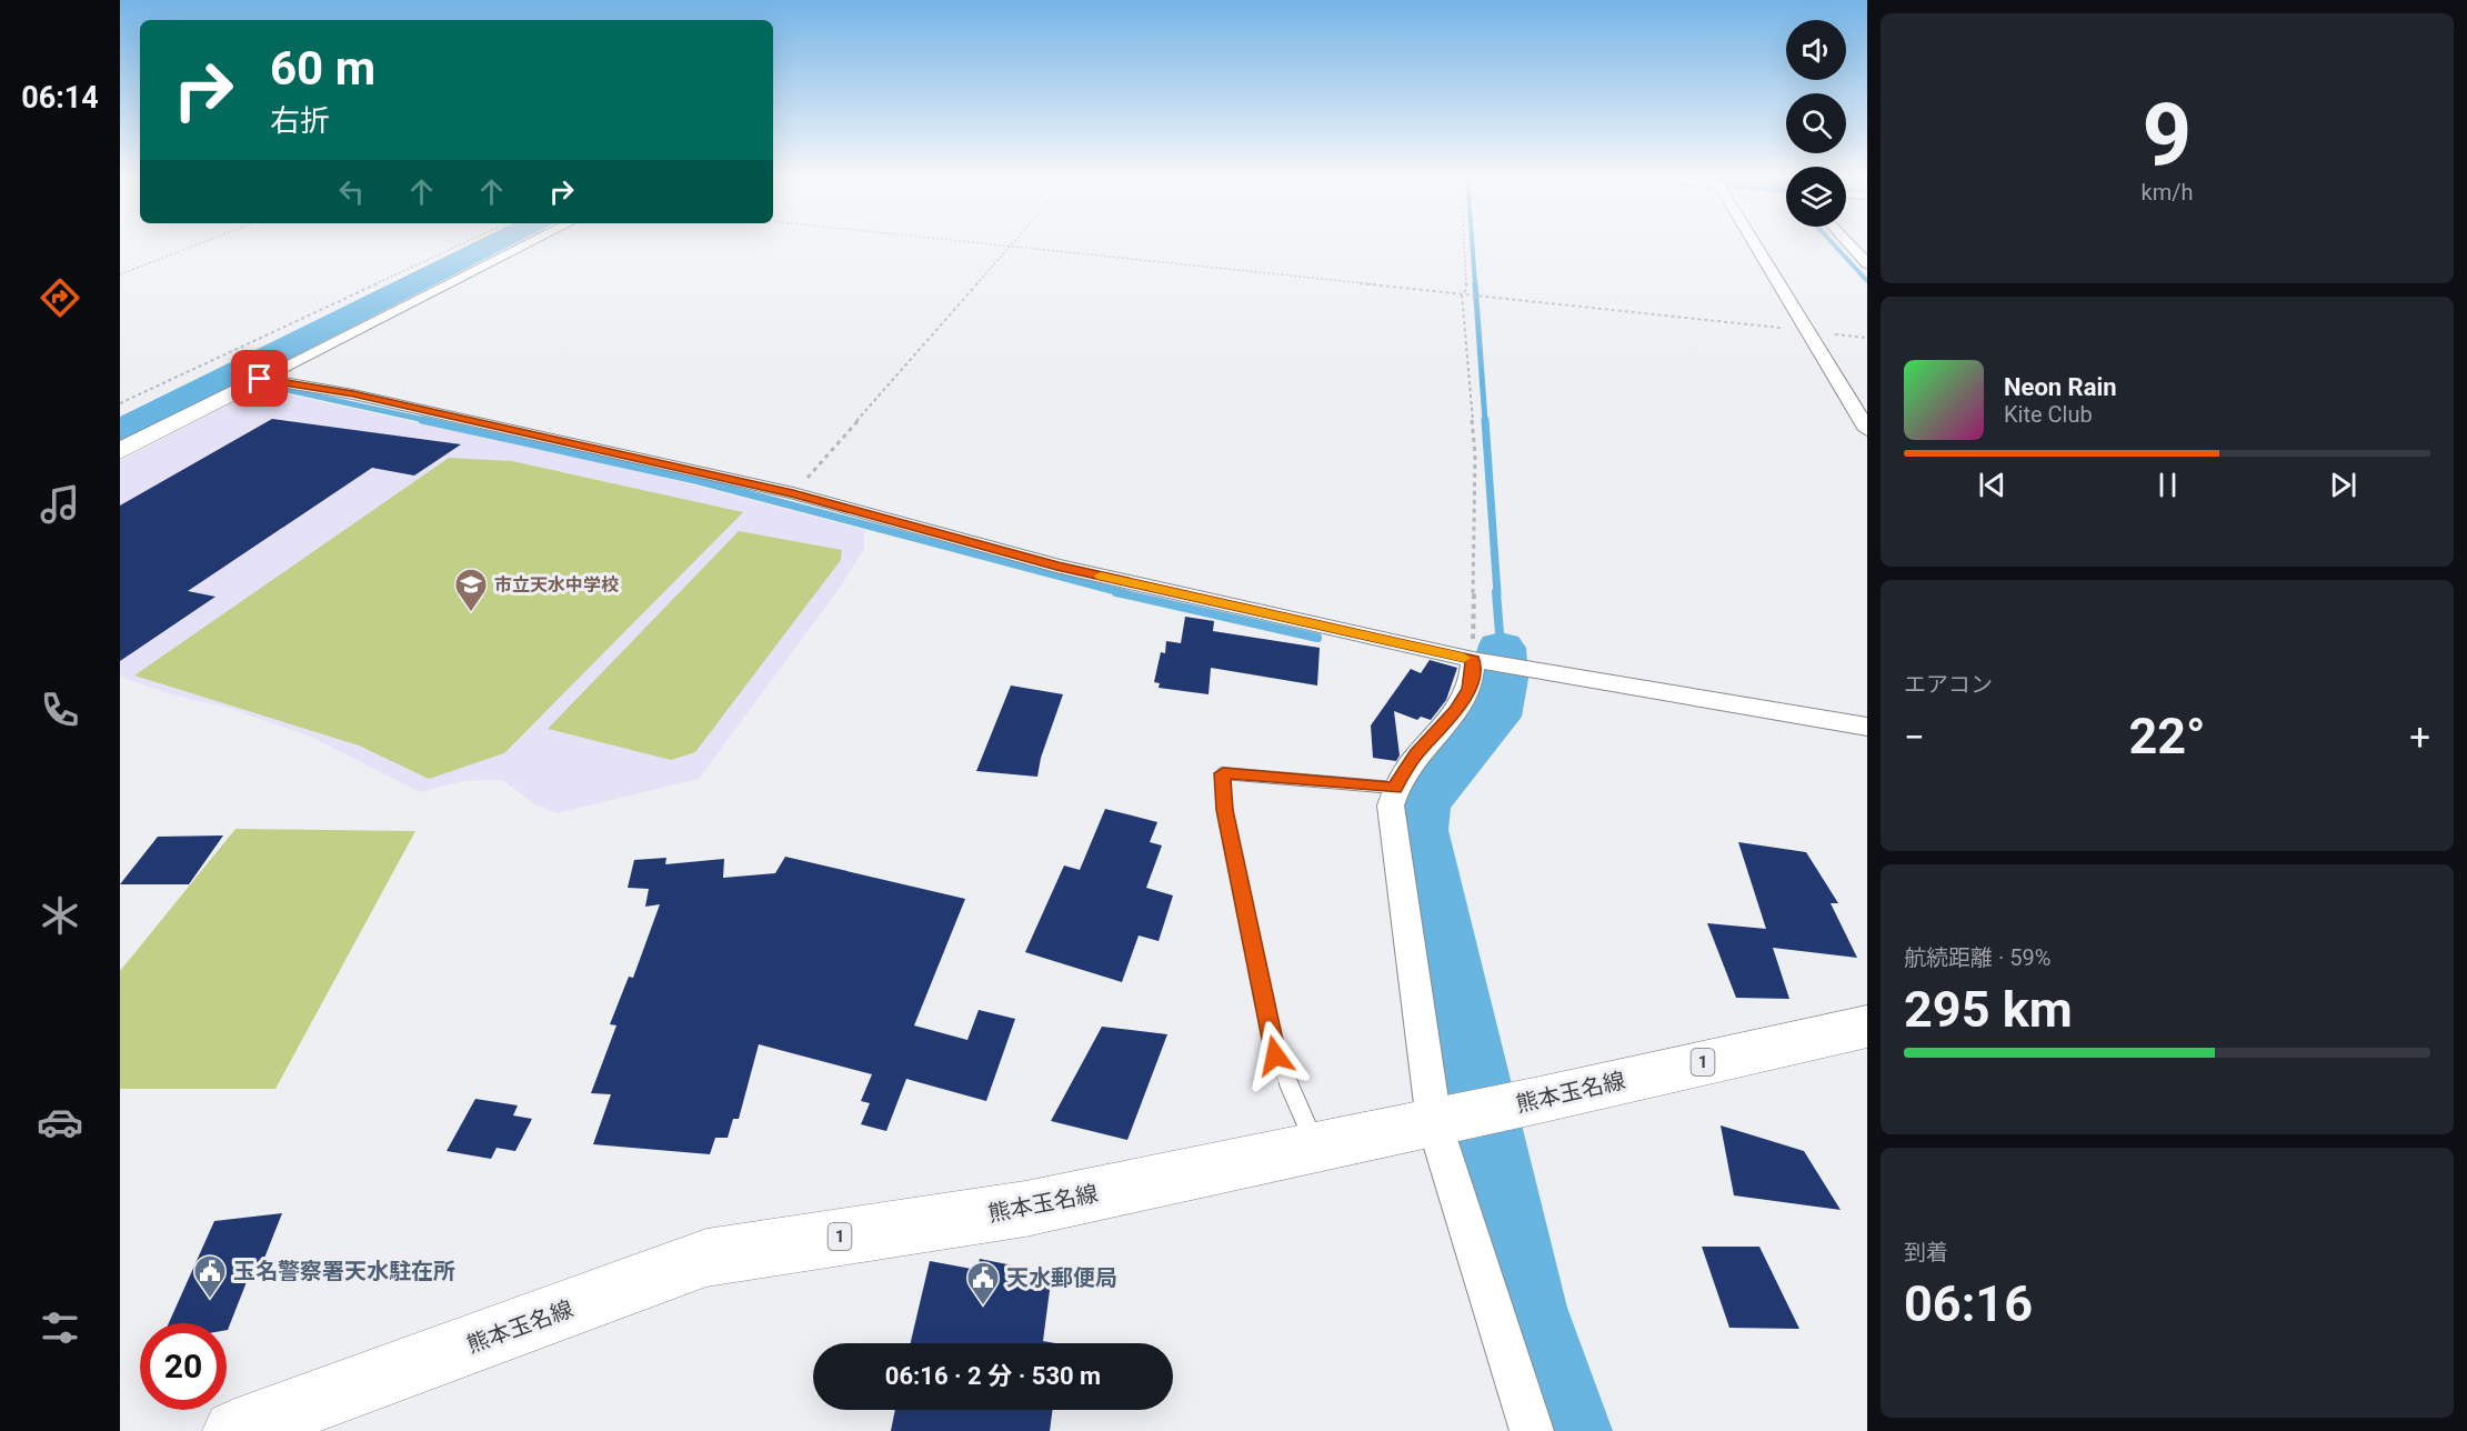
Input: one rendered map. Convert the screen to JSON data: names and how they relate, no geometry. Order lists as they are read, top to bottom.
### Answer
{
  "streets": {
    "main road": ["1", "熊本玉名線"]
  },
  "places": {
    "school or university": ["市立天水中学校"],
    "public building": ["玉名警察署天水駐在所", "天水郵便局"]
  },
  "page": {
    "tabs": "06:14",
    "tile": [
      ["9", "km/h"],
      "エアコン",
      ["航続距離 · 59%", "295 km"],
      ["到着", "06:16"]
    ],
    "turn": ["60 m", "右折"],
    "song": ["Neon Rain", "Kite Club"],
    "heat": ["−", "22°", "+"],
    "limit": "20",
    "trip": "06:16 · 2 分 · 530 m"
  }
}
